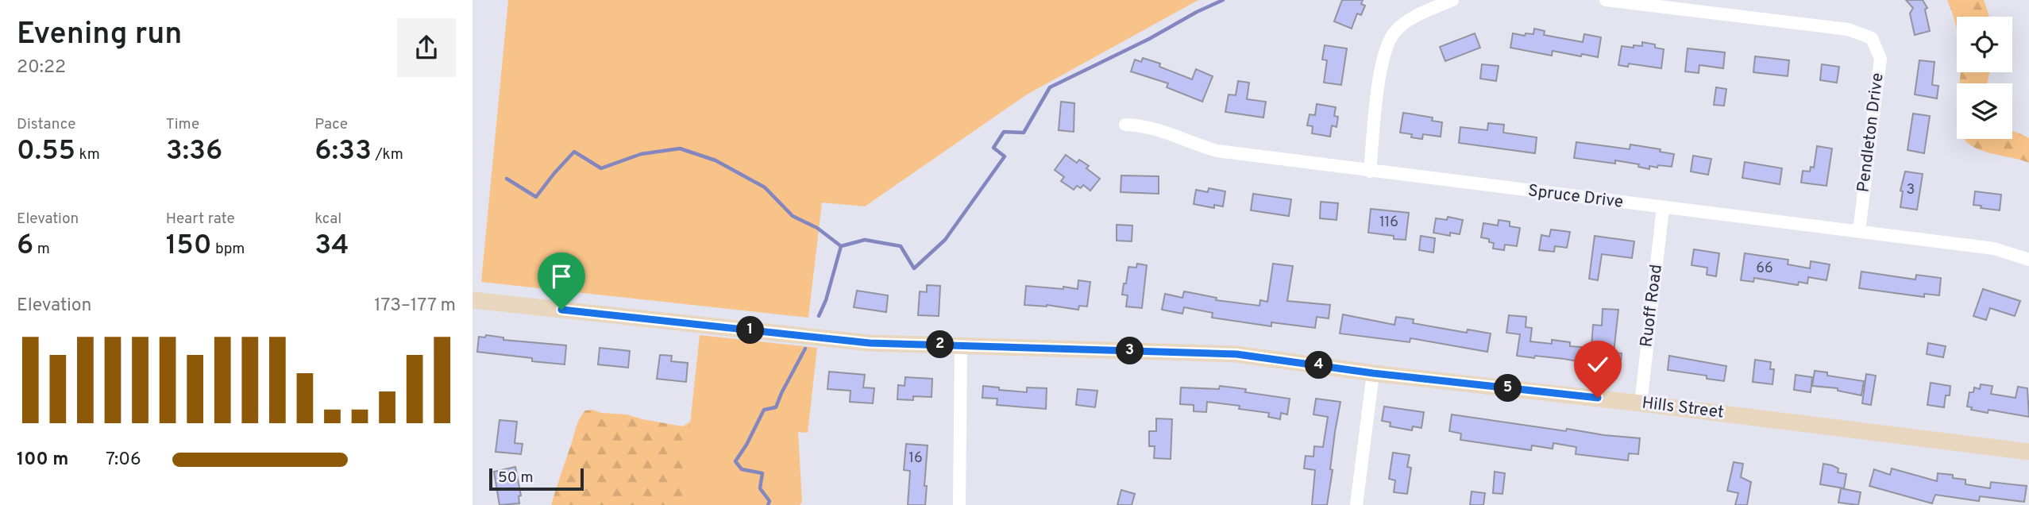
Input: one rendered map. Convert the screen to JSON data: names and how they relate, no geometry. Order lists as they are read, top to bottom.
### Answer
{
  "streets": {
    "street": [
      "Pendleton Drive",
      "Spruce Drive",
      "Ruoff Road",
      "Hills Street"
    ]
  },
  "crossings": [
    ["Pendleton Drive", "Spruce Drive"],
    ["Spruce Drive", "Ruoff Road"],
    ["Ruoff Road", "Hills Street"]
  ],
  "house_numbers": [
    "3",
    "116",
    "66",
    "16"
  ],
  "scale_bar": "50 m",
  "page": {
    "heading": ["Evening run", "20:22"],
    "stats": [
      ["Distance", "0.55 km"],
      ["Time", "3:36"],
      ["Pace", "6:33 /km"],
      ["Elevation", "6 m"],
      ["Heart rate", "150 bpm"],
      ["kcal", "34"]
    ],
    "chart": ["Elevation", "173–177 m"],
    "pins": [
      "1",
      "2",
      "3",
      "4",
      "5"
    ],
    "list": [
      {
        "name": "100 m",
        "note": "7:06"
      }
    ],
    "scale": "50 m"
  }
}
